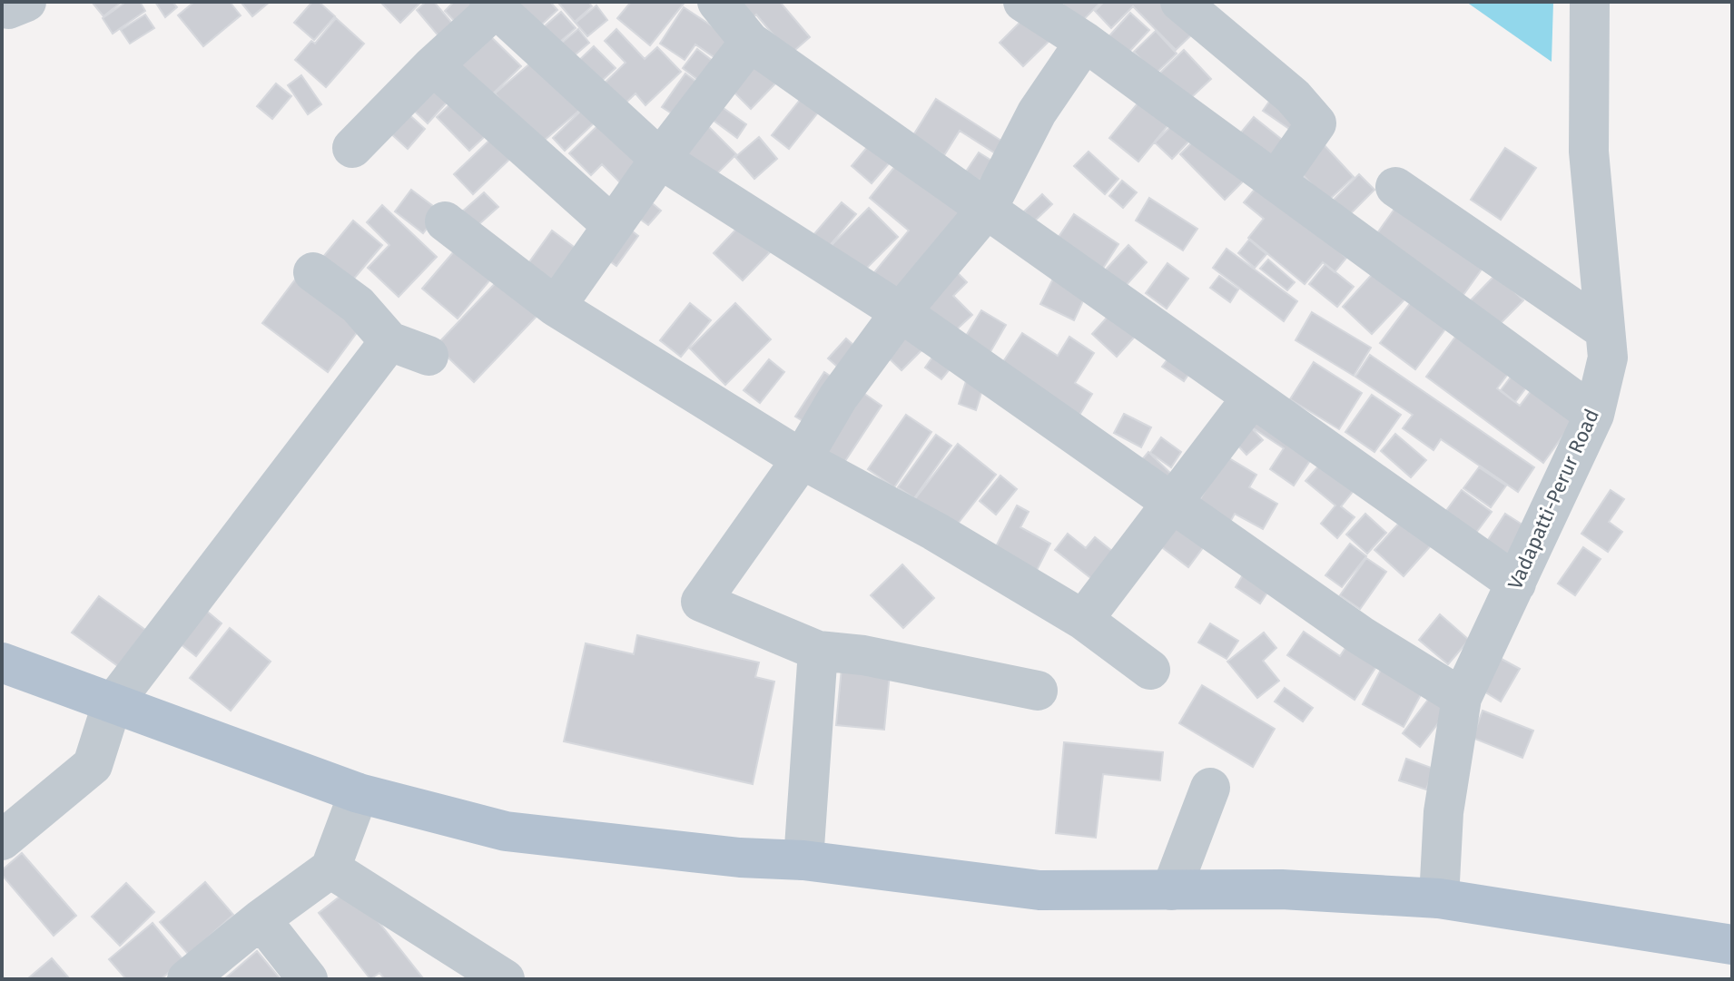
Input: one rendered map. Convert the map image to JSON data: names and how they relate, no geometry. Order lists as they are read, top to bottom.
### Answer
{
  "streets": {
    "street": ["Vadapatti-Perur Road"]
  }
}
